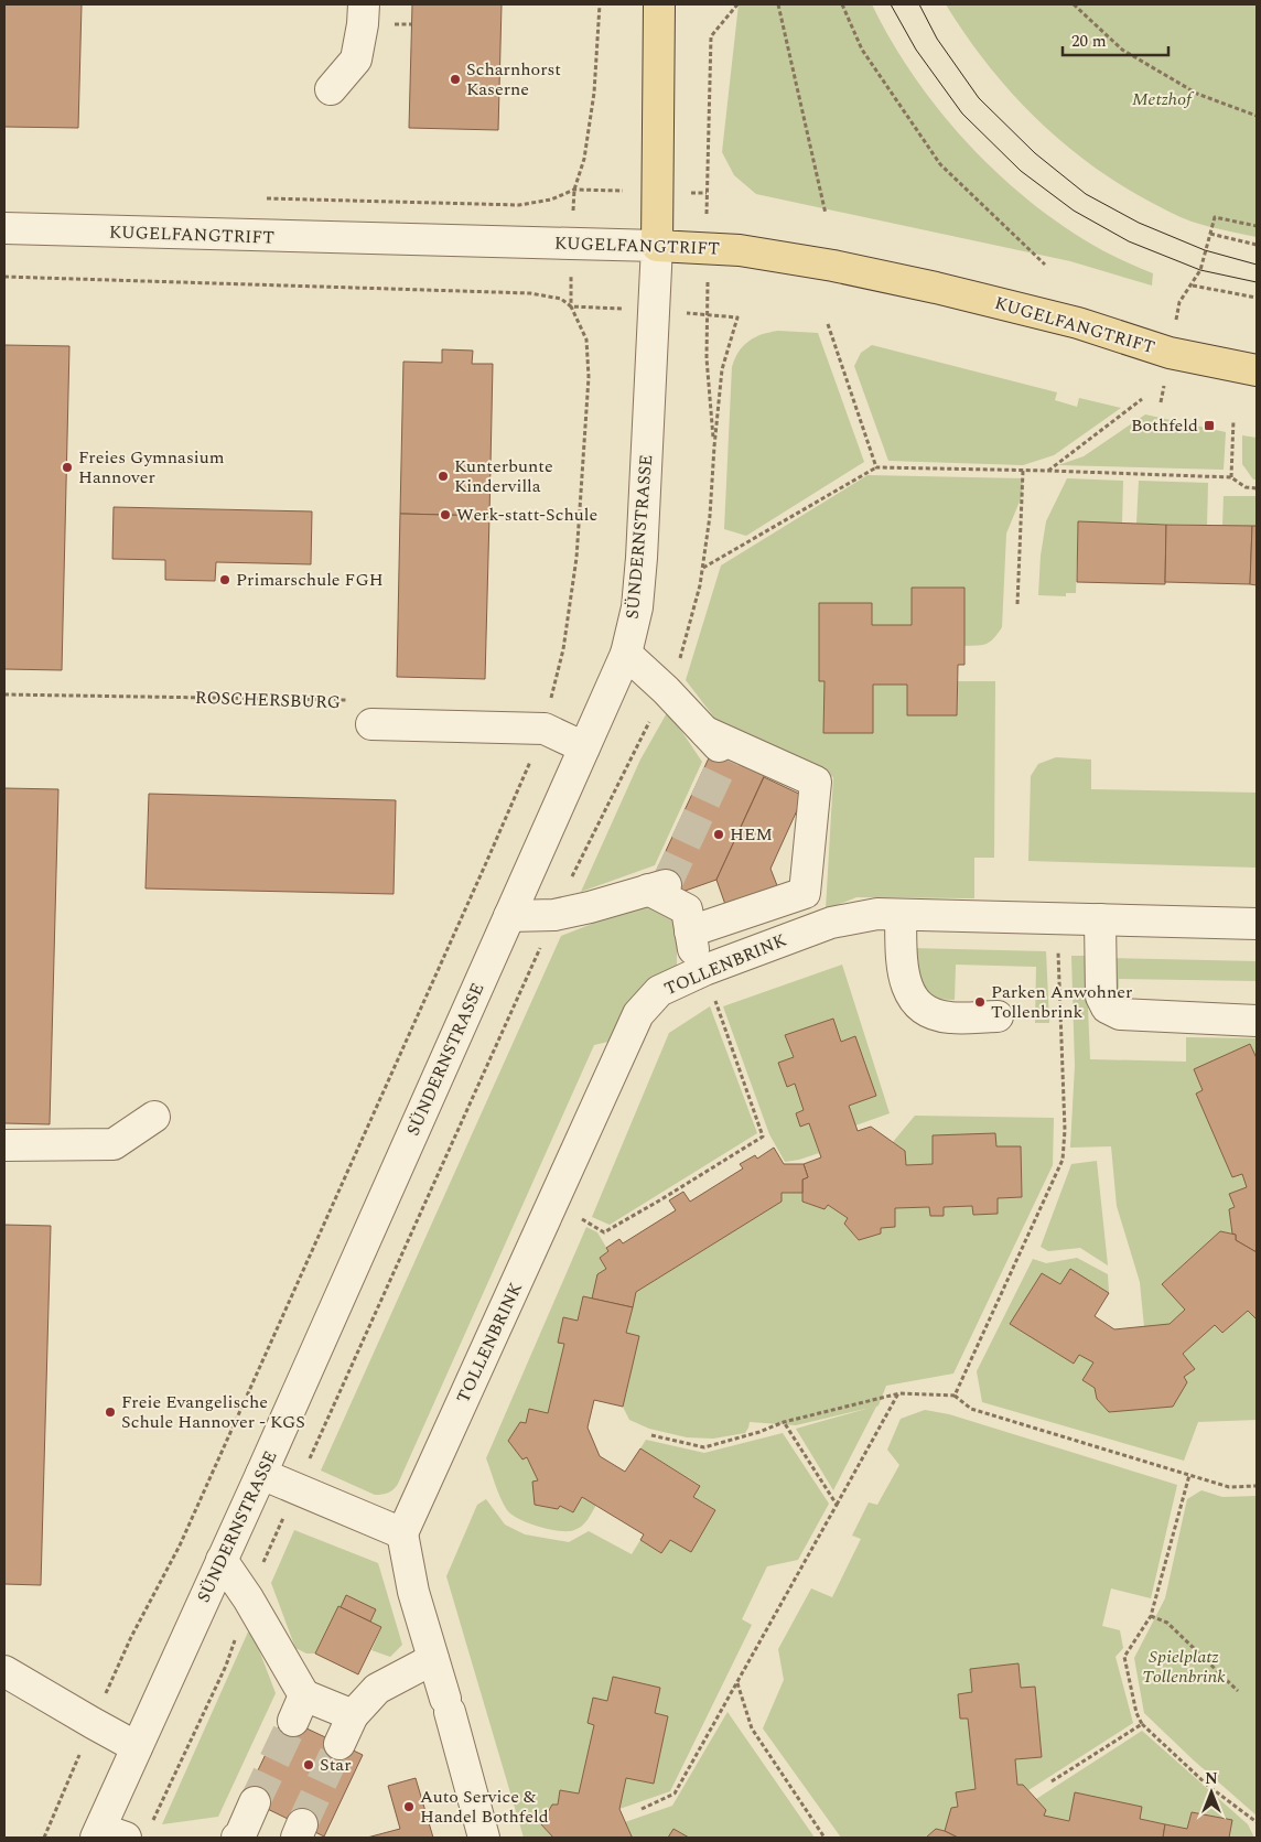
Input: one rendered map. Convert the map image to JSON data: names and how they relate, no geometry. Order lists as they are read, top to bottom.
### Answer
{
  "streets": {
    "main road": ["KUGELFANGTRIFT"],
    "street": ["SÜNDERNSTRASSE", "TOLLENBRINK"],
    "path": ["ROSCHERSBURG"]
  },
  "crossings": [
    ["KUGELFANGTRIFT", "SÜNDERNSTRASSE"]
  ],
  "parks": ["Metzhof", "Spielplatz Tollenbrink"],
  "places": {
    "other": [
      "Scharnhorst Kaserne",
      "Freies Gymnasium Hannover",
      "Kunterbunte Kindervilla",
      "Werk-statt-Schule",
      "Primarschule FGH",
      "HEM",
      "Parken Anwohner Tollenbrink",
      "Freie Evangelische Schule Hannover - KGS",
      "Star",
      "Auto Service & Handel Bothfeld"
    ],
    "transit": ["Bothfeld"]
  },
  "scale_bar": "20 m",
  "north": "top"
}
